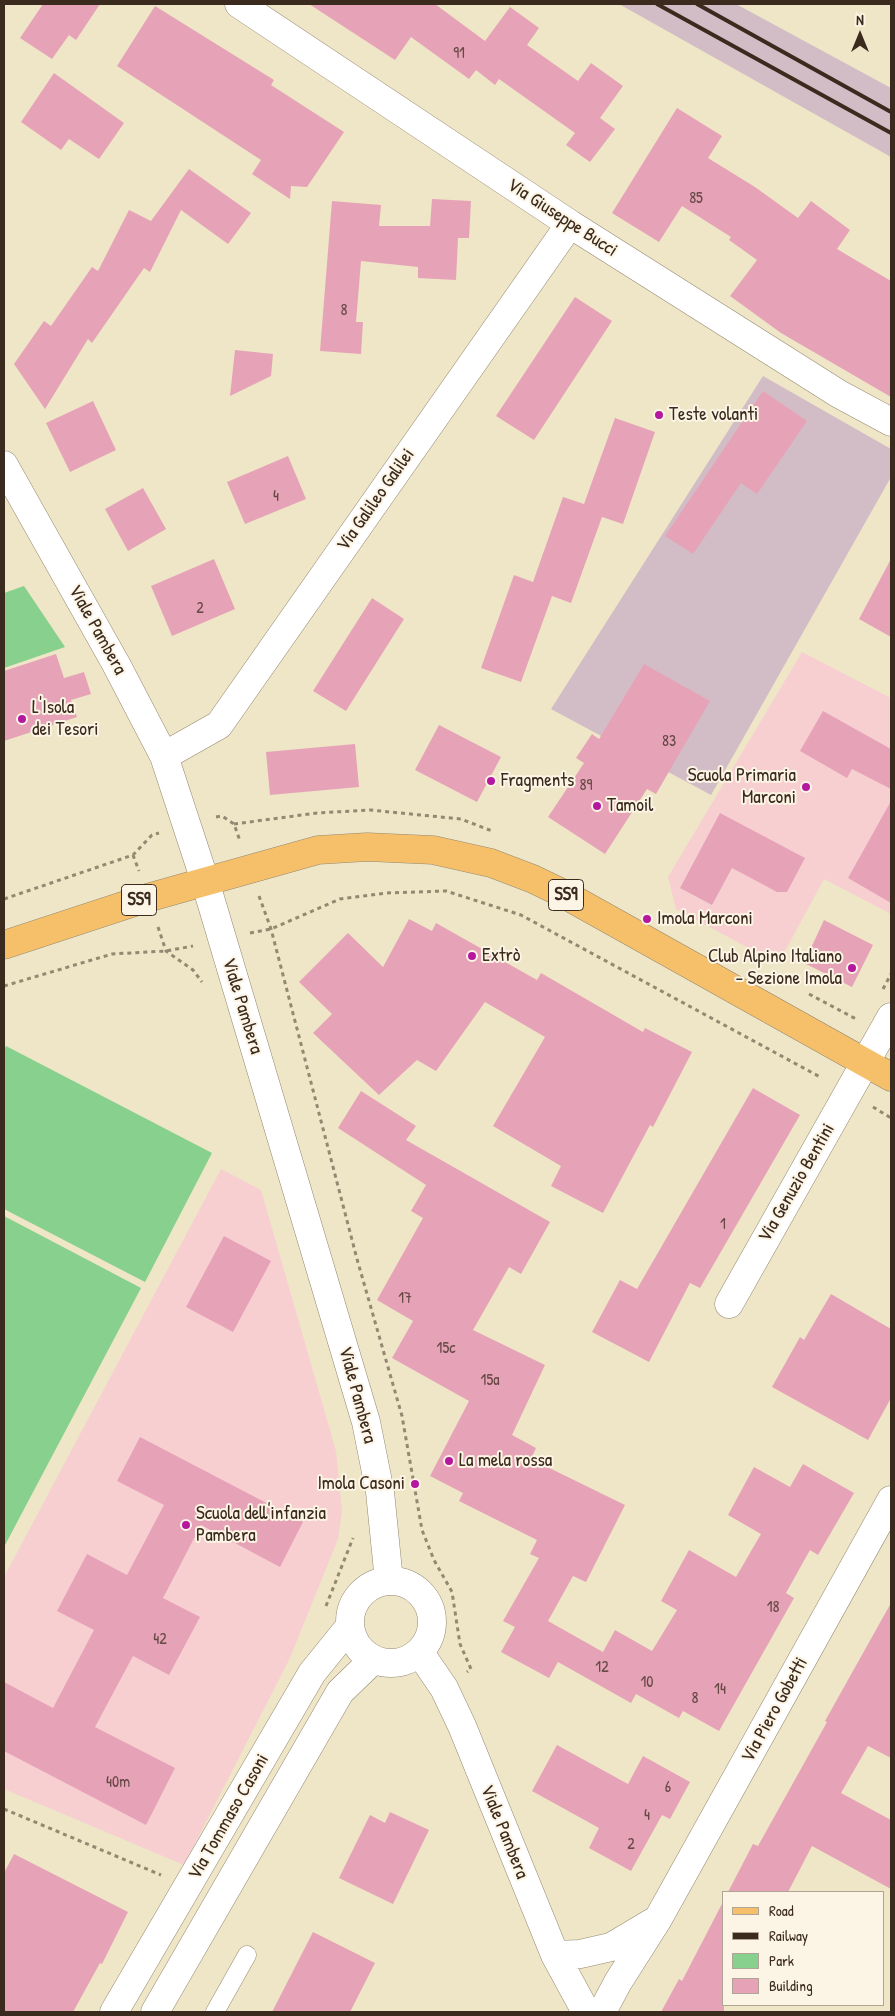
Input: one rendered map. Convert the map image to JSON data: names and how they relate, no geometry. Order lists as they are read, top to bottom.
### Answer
{
  "streets": {
    "main road": ["SS9"],
    "street": [
      "Via Giuseppe Bucci",
      "Via Galileo Galilei",
      "Viale Pambera",
      "Via Genuzio Bentini",
      "Via Piero Gobetti",
      "Via Tommaso Casoni"
    ]
  },
  "crossings": [
    ["Via Giuseppe Bucci", "Via Galileo Galilei"],
    ["Via Galileo Galilei", "Viale Pambera"],
    ["Viale Pambera", "SS9"],
    ["Viale Pambera", "Via Piero Gobetti"],
    ["Viale Pambera", "Via Tommaso Casoni"],
    ["SS9", "Via Genuzio Bentini"]
  ],
  "places": [
    "Teste volanti",
    "L'Isola dei Tesori",
    "Fragments",
    "Scuola Primaria Marconi",
    "Tamoil",
    "Imola Marconi",
    "Extrò",
    "Club Alpino Italiano - Sezione Imola",
    "La mela rossa",
    "Imola Casoni",
    "Scuola dell'infanzia Pambera"
  ],
  "house_numbers": [
    "91",
    "85",
    "8",
    "4",
    "2",
    "83",
    "89",
    "1",
    "17",
    "15c",
    "15a",
    "18",
    "42",
    "12",
    "10",
    "14",
    "8",
    "40m",
    "6",
    "4",
    "2"
  ],
  "legend": [
    "Road",
    "Railway",
    "Park",
    "Building"
  ],
  "north": "top"
}
